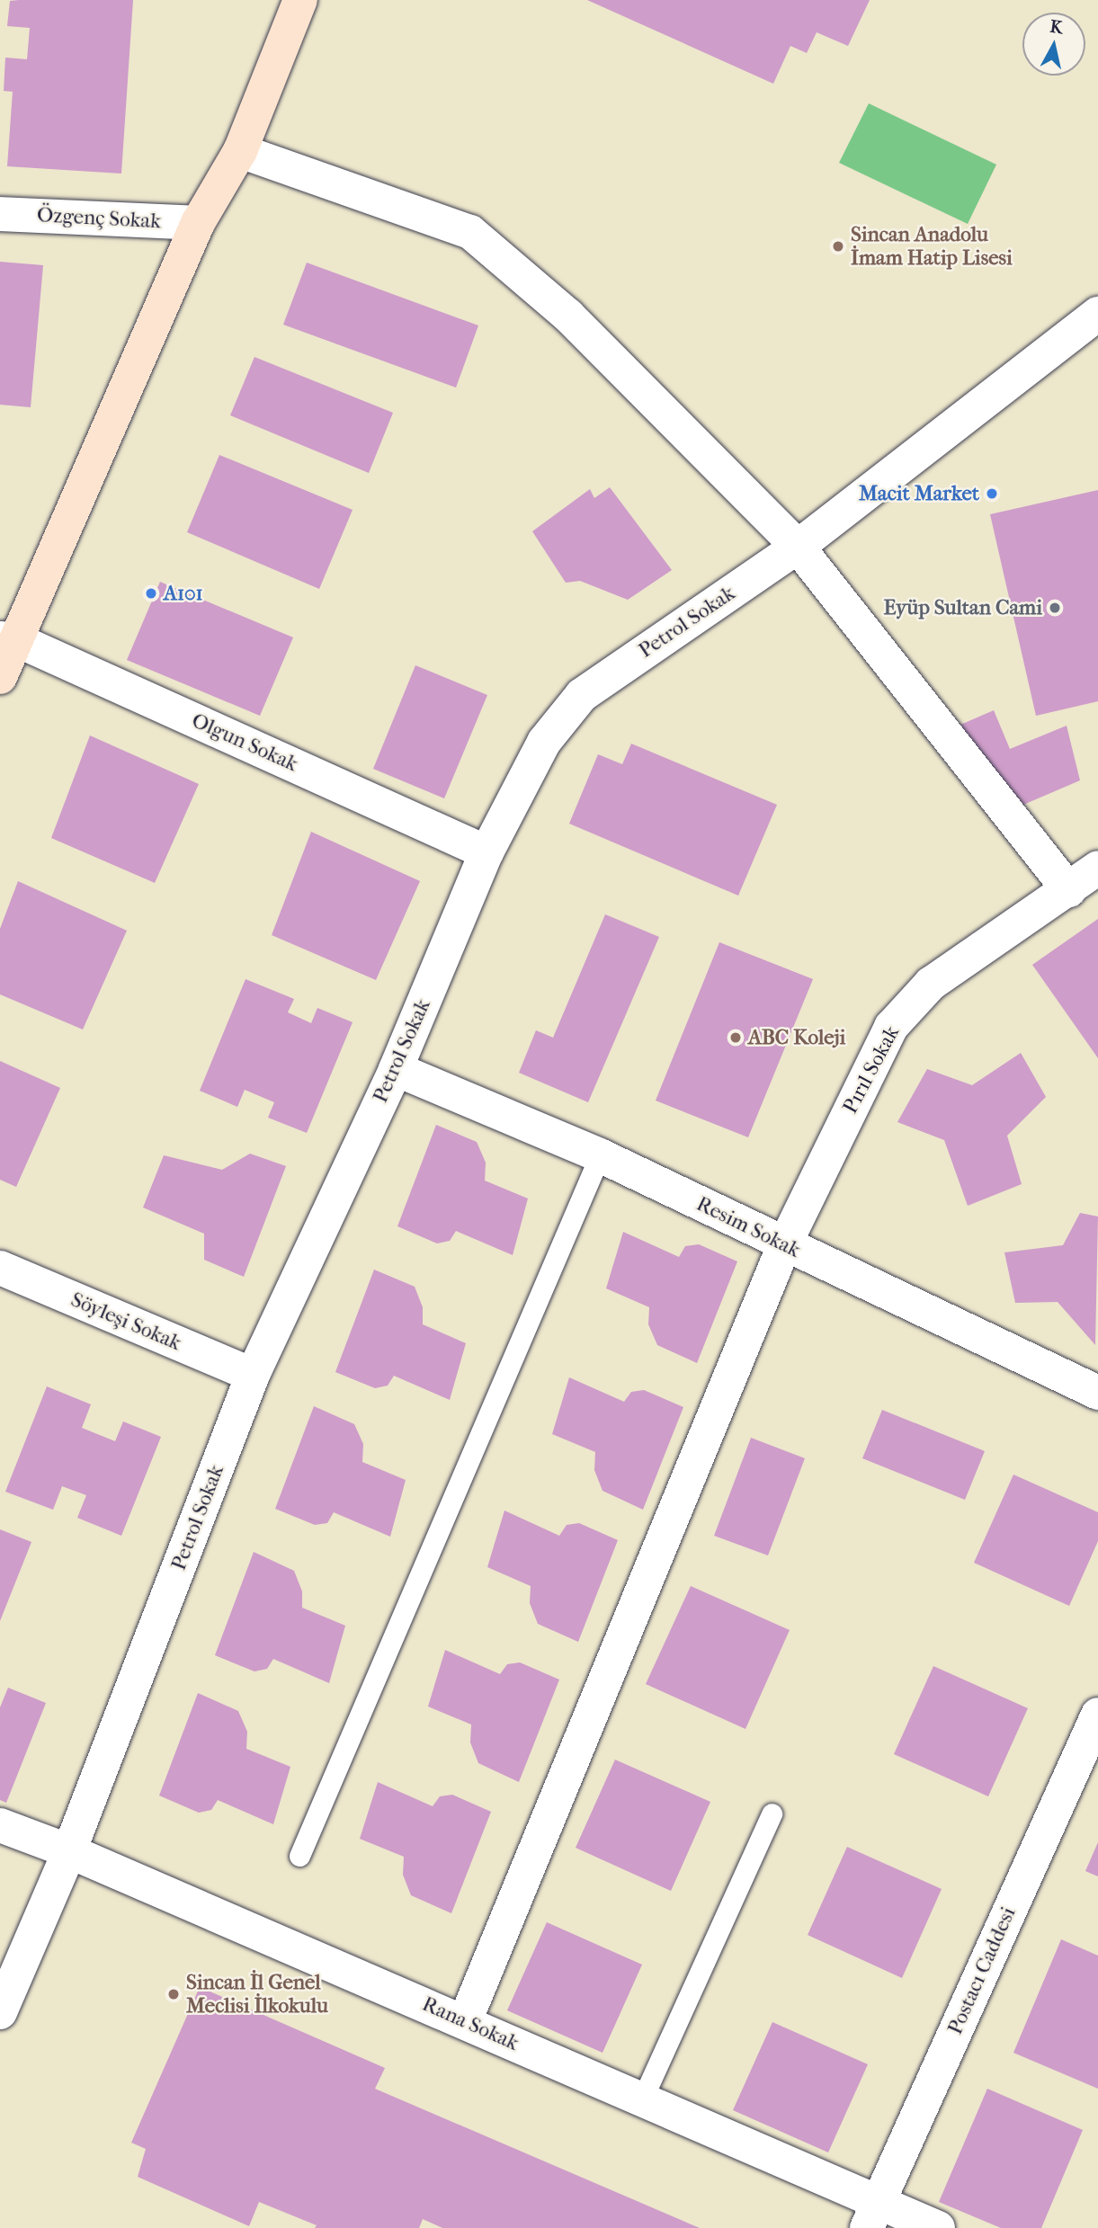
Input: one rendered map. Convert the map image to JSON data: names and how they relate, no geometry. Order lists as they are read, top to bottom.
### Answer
{
  "streets": {
    "street": [
      "Özgenç Sokak",
      "Petrol Sokak",
      "Olgun Sokak",
      "Pırıl Sokak",
      "Resim Sokak",
      "Söyleşi Sokak",
      "Postacı Caddesi",
      "Rana Sokak"
    ]
  },
  "crossings": [
    ["Petrol Sokak", "Olgun Sokak"],
    ["Petrol Sokak", "Resim Sokak"],
    ["Petrol Sokak", "Söyleşi Sokak"],
    ["Petrol Sokak", "Rana Sokak"],
    ["Pırıl Sokak", "Resim Sokak"],
    ["Pırıl Sokak", "Rana Sokak"],
    ["Postacı Caddesi", "Rana Sokak"]
  ],
  "places": [
    "Sincan Anadolu İmam Hatip Lisesi",
    "Macit Market",
    "A101",
    "Eyüp Sultan Cami",
    "ABC Koleji",
    "Sincan İl Genel Meclisi İlkokulu"
  ],
  "north": "top"
}
